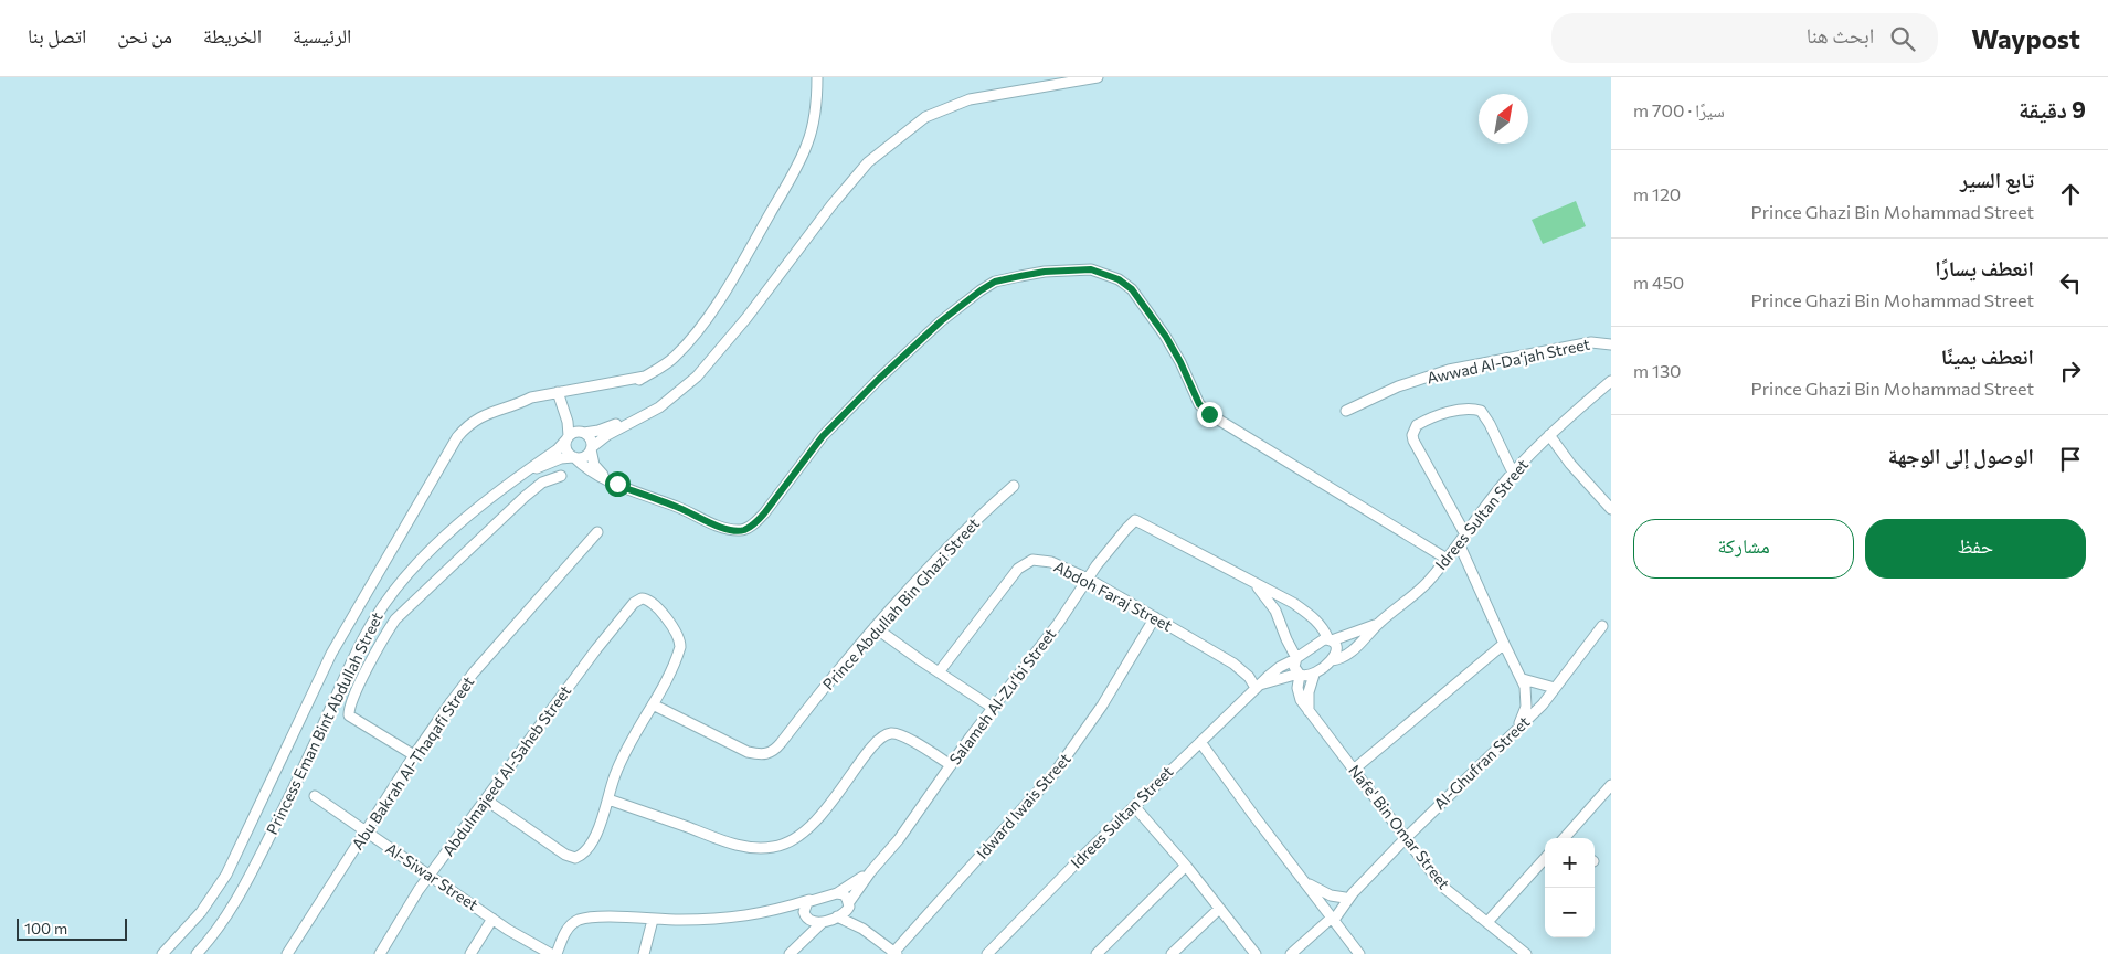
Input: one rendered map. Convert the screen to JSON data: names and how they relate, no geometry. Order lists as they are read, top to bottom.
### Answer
{
  "streets": {
    "street": [
      "Awwad Al-Da‘jah Street",
      "Idrees Sultan Street",
      "Abdoh Faraj Street",
      "Prince Abdullah Bin Ghazi Street",
      "Salameh Al-Zu‘bi Street",
      "Princess Eman Bint Abdullah Street",
      "Abu Bakrah Al-Thaqafi Street",
      "Al-Ghufran Street",
      "Abdulmajeed Al-Saheb Street",
      "Idward Iwais Street",
      "Nafe' Bin Omar Street",
      "Al-Siwar Street"
    ]
  },
  "crossings": [
    ["Idrees Sultan Street", "Abdoh Faraj Street"],
    ["Idrees Sultan Street", "Nafe' Bin Omar Street"],
    ["Abdoh Faraj Street", "Salameh Al-Zu‘bi Street"],
    ["Abdoh Faraj Street", "Idward Iwais Street"],
    ["Prince Abdullah Bin Ghazi Street", "Abdulmajeed Al-Saheb Street"],
    ["Salameh Al-Zu‘bi Street", "Nafe' Bin Omar Street"],
    ["Abu Bakrah Al-Thaqafi Street", "Al-Siwar Street"],
    ["Al-Ghufran Street", "Nafe' Bin Omar Street"],
    ["Abdulmajeed Al-Saheb Street", "Al-Siwar Street"]
  ],
  "scale_bar": "100 m",
  "north": "top right",
  "page": {
    "header": "Waypost",
    "search": "ابحث هنا",
    "nav": [
      "الرئيسية",
      "الخريطة",
      "من نحن",
      "اتصل بنا"
    ],
    "heading": ["9 دقيقة", "سيرًا · 700 m"],
    "list": [
      ["تابع السير", "Prince Ghazi Bin Mohammad Street", "120 m"],
      ["انعطف يسارًا", "Prince Ghazi Bin Mohammad Street", "450 m"],
      ["انعطف يمينًا", "Prince Ghazi Bin Mohammad Street", "130 m"],
      "الوصول إلى الوجهة"
    ],
    "buttons": ["حفظ", "مشاركة"],
    "map_buttons": ["+", "−"],
    "scale": "100 m"
  }
}
